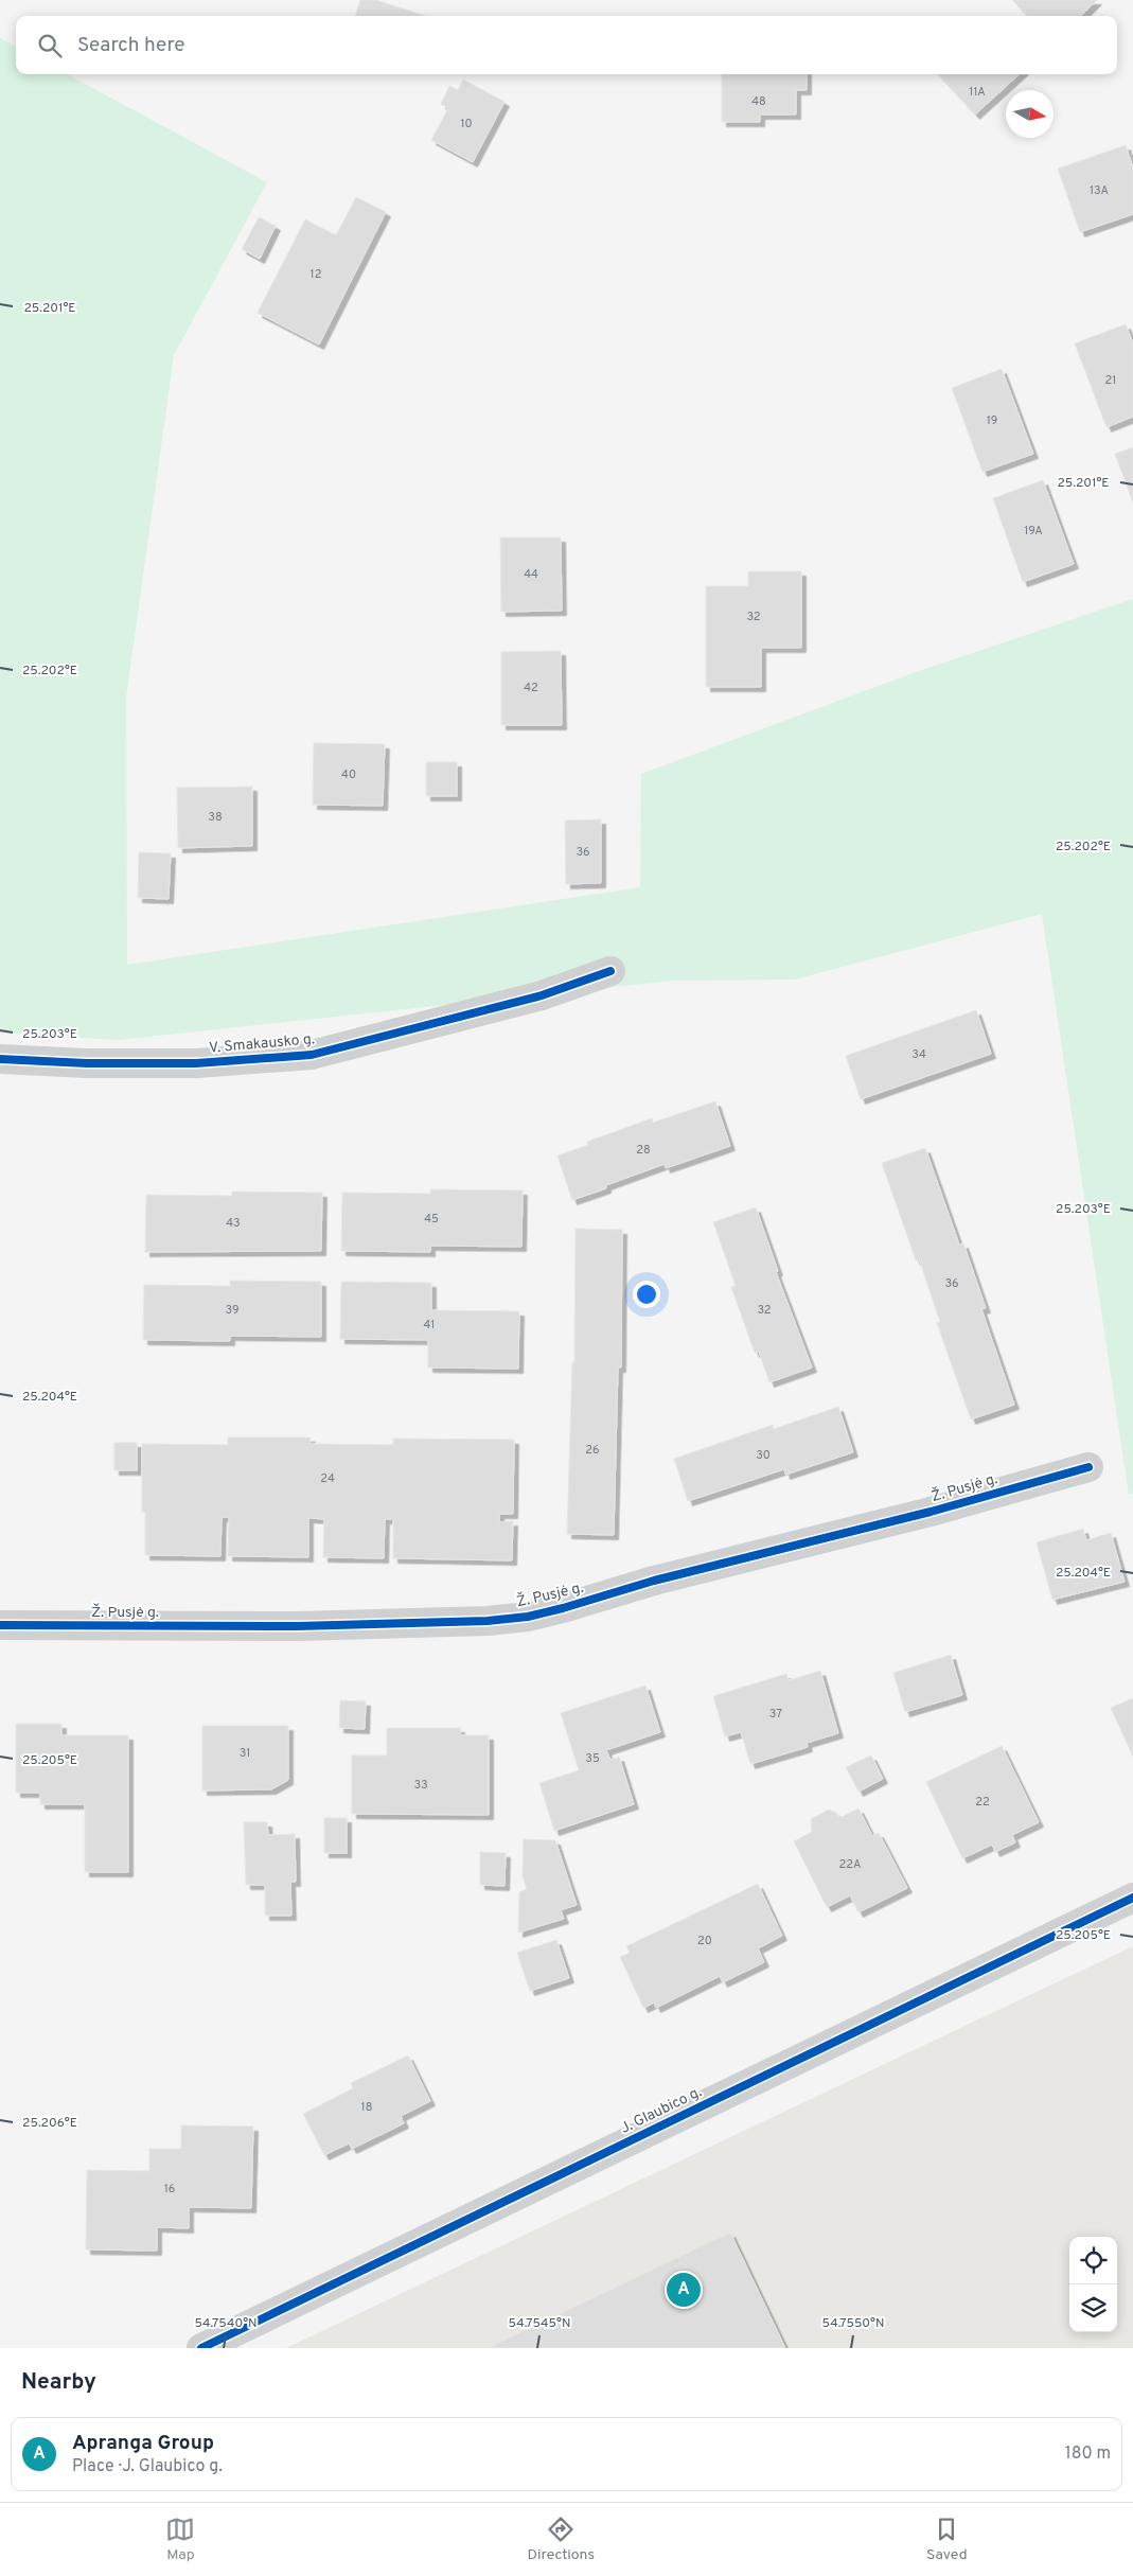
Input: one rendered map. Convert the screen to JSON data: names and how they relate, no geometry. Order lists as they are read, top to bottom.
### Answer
{
  "streets": {
    "street": ["V. Smakausko g.", "Ž. Pusjė g.", "J. Glaubico g."]
  },
  "house_numbers": [
    "11A",
    "48",
    "10",
    "13A",
    "12",
    "21",
    "19",
    "19A",
    "44",
    "32",
    "42",
    "40",
    "38",
    "36",
    "34",
    "28",
    "45",
    "43",
    "36",
    "39",
    "32",
    "41",
    "26",
    "30",
    "24",
    "37",
    "31",
    "35",
    "33",
    "22",
    "22A",
    "20",
    "18",
    "16"
  ],
  "north": "right",
  "page": {
    "search": "Search here",
    "pins": "A",
    "heading": "Nearby",
    "list": [
      {
        "mark": "A",
        "name": "Apranga Group",
        "note": "Place · J. Glaubico g.",
        "value": "180 m"
      }
    ],
    "nav": ["Map", "Directions", "Saved"]
  },
  "coordinates": [
    "25.201°E",
    "25.202°E",
    "25.203°E",
    "25.204°E",
    "25.205°E",
    "25.206°E",
    "54.7540°N",
    "54.7545°N",
    "54.7550°N"
  ]
}
